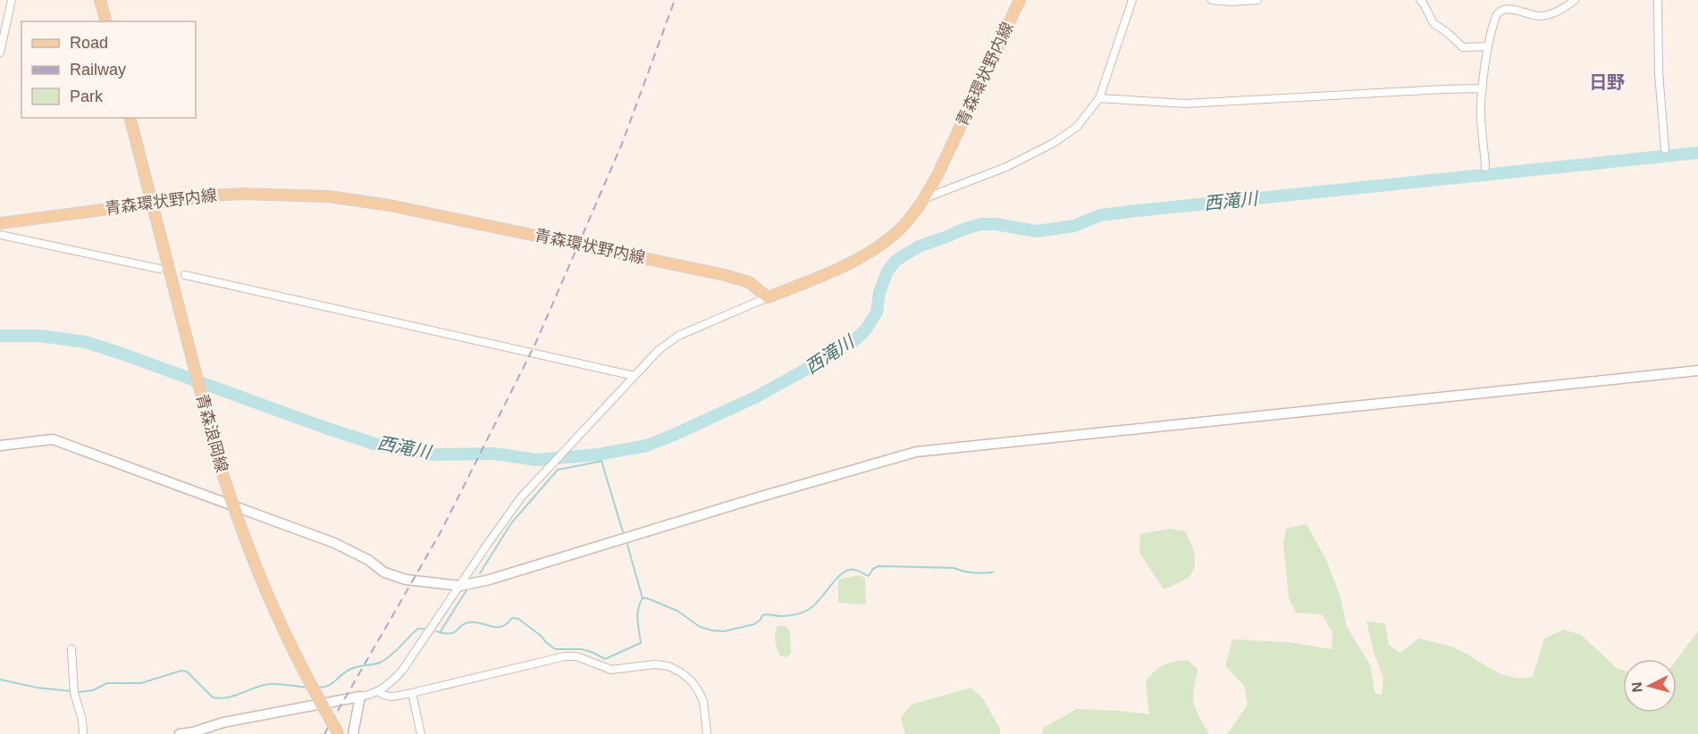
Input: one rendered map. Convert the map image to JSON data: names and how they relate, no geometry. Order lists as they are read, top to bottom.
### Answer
{
  "streets": {
    "main road": ["青森環状野内線", "青森浪岡線"]
  },
  "crossings": [
    ["青森環状野内線", "青森浪岡線"]
  ],
  "districts": ["日野"],
  "water": ["西滝川"],
  "legend": ["Road", "Railway", "Park"],
  "north": "left"
}
